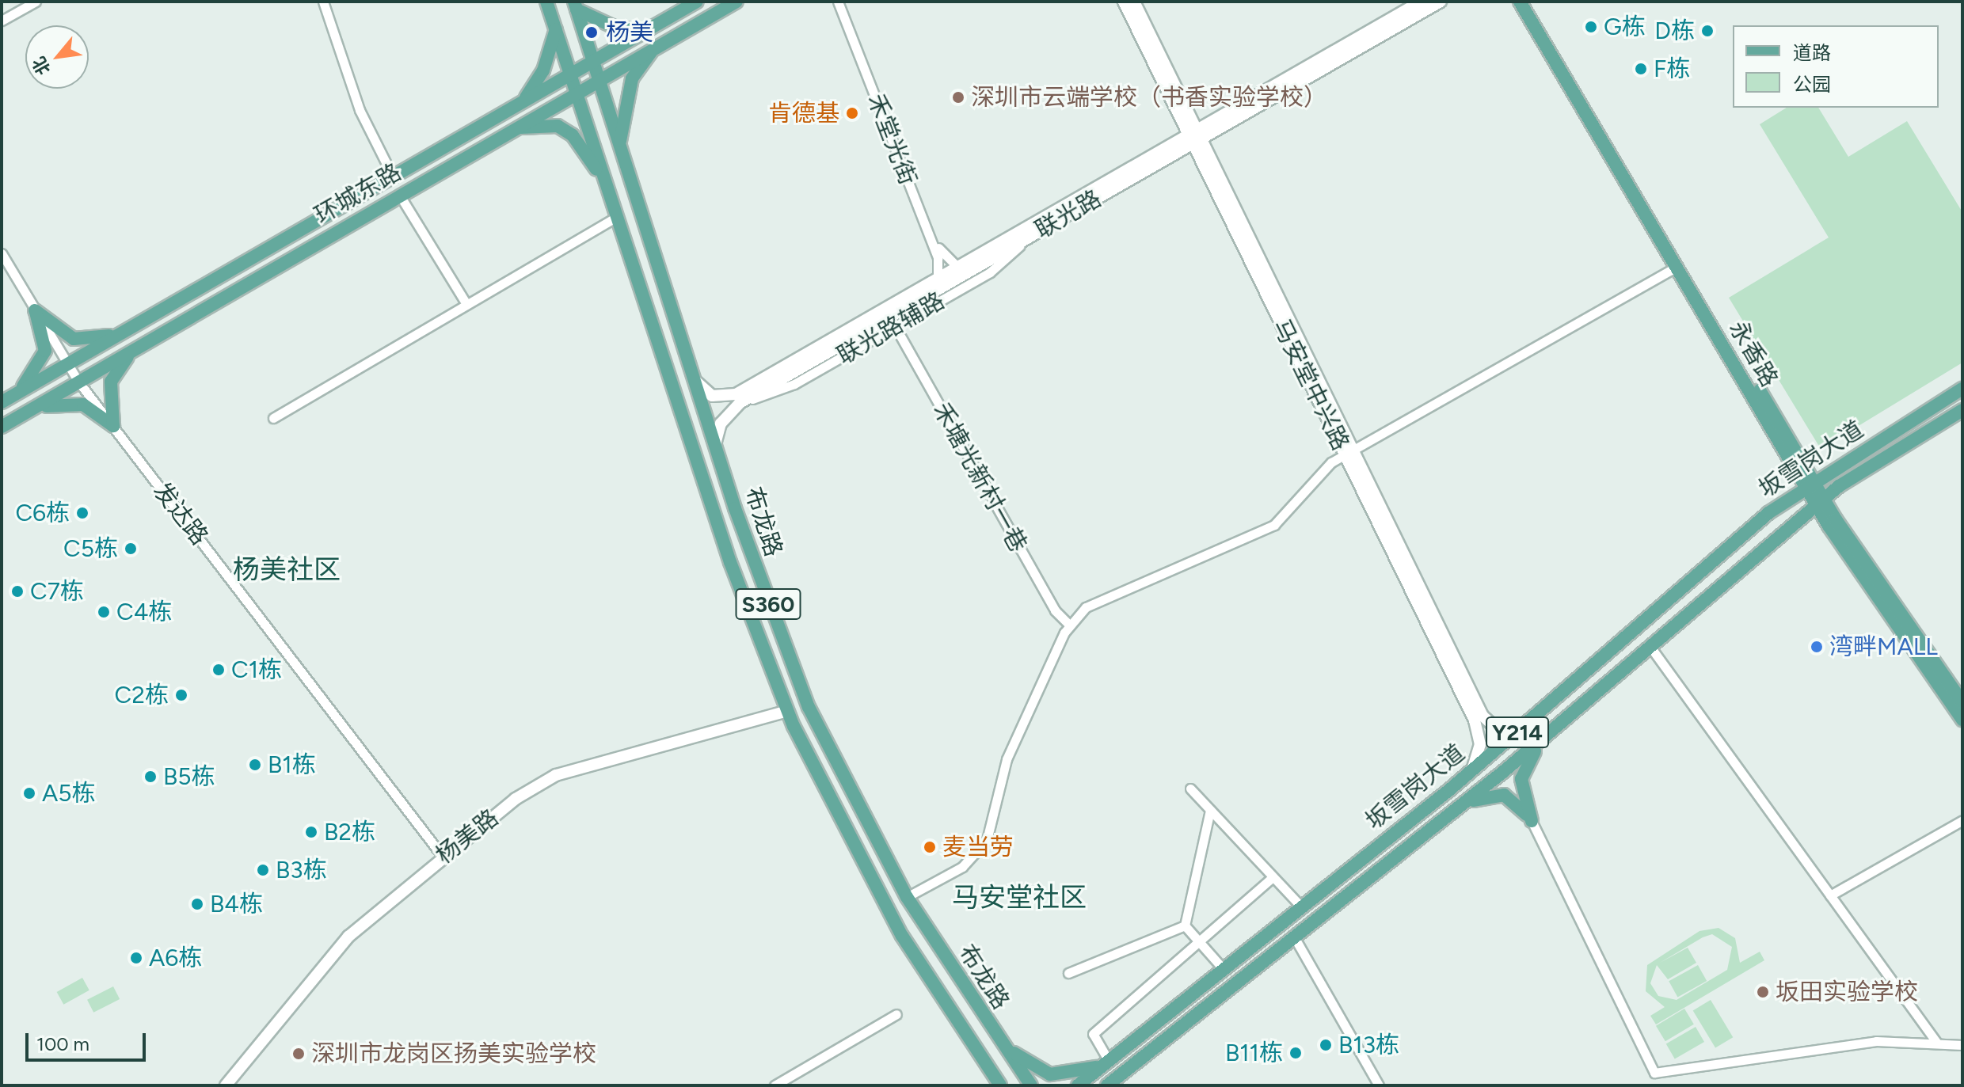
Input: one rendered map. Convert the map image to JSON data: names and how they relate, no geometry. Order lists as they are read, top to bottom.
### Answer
{
  "streets": {
    "main road": [
      "环城东路",
      "永香路",
      "坂雪岗大道",
      "布龙路",
      "S360",
      "Y214"
    ],
    "street": [
      "禾堂光街",
      "联光路",
      "联光路辅路",
      "马安堂中兴路",
      "禾塘光新村一巷",
      "发达路",
      "杨美路"
    ]
  },
  "crossings": [
    ["禾堂光街", "联光路"],
    ["环城东路", "发达路"],
    ["环城东路", "布龙路"],
    ["联光路", "联光路辅路"],
    ["联光路", "马安堂中兴路"],
    ["联光路", "布龙路"],
    ["联光路辅路", "禾塘光新村一巷"],
    ["永香路", "坂雪岗大道"],
    ["马安堂中兴路", "坂雪岗大道"],
    ["发达路", "杨美路"],
    ["布龙路", "杨美路"]
  ],
  "districts": ["杨美社区", "马安堂社区"],
  "places": [
    "G栋",
    "D栋",
    "杨美",
    "F栋",
    "深圳市云端学校（书香实验学校）",
    "肯德基",
    "C6栋",
    "C5栋",
    "C7栋",
    "C4栋",
    "湾畔MALL",
    "C1栋",
    "C2栋",
    "B1栋",
    "B5栋",
    "A5栋",
    "B2栋",
    "麦当劳",
    "B3栋",
    "B4栋",
    "A6栋",
    "坂田实验学校",
    "B13栋",
    "B11栋",
    "深圳市龙岗区扬美实验学校"
  ],
  "legend": ["道路", "公园"],
  "scale_bar": "100 m",
  "north": "bottom left"
}
